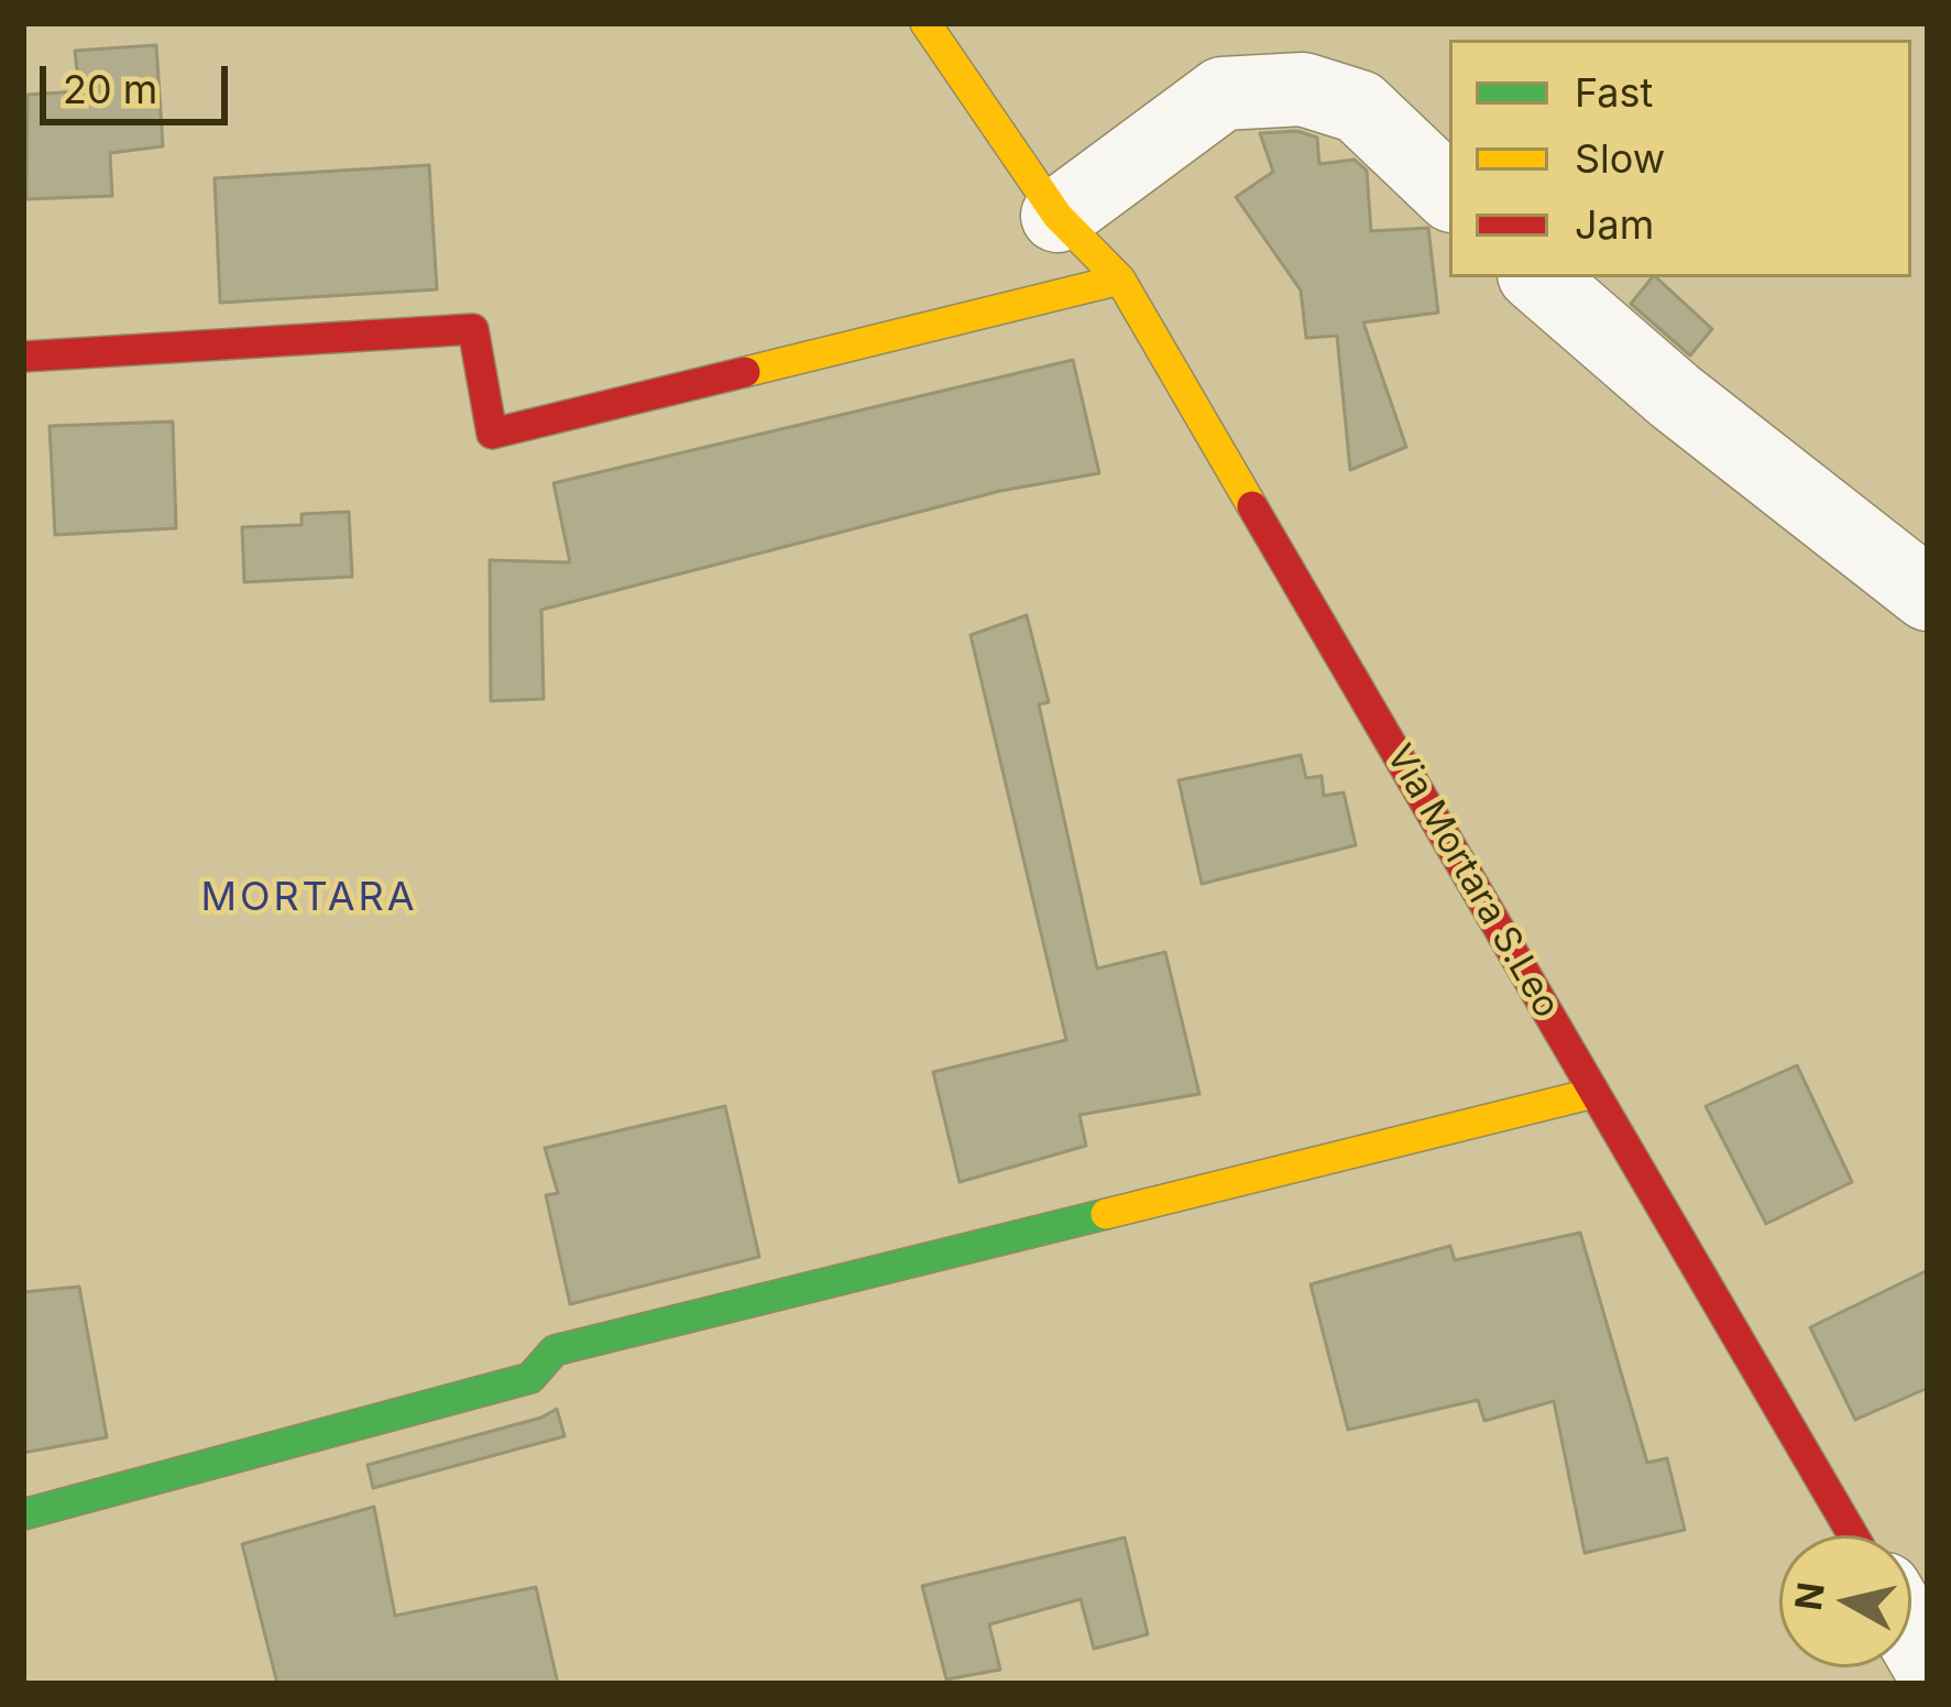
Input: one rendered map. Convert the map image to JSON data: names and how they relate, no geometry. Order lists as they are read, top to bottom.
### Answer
{
  "streets": {
    "street": ["Via Mortara S.Leo"]
  },
  "districts": ["MORTARA"],
  "legend": ["Fast", "Slow", "Jam"],
  "scale_bar": "20 m",
  "north": "left"
}
